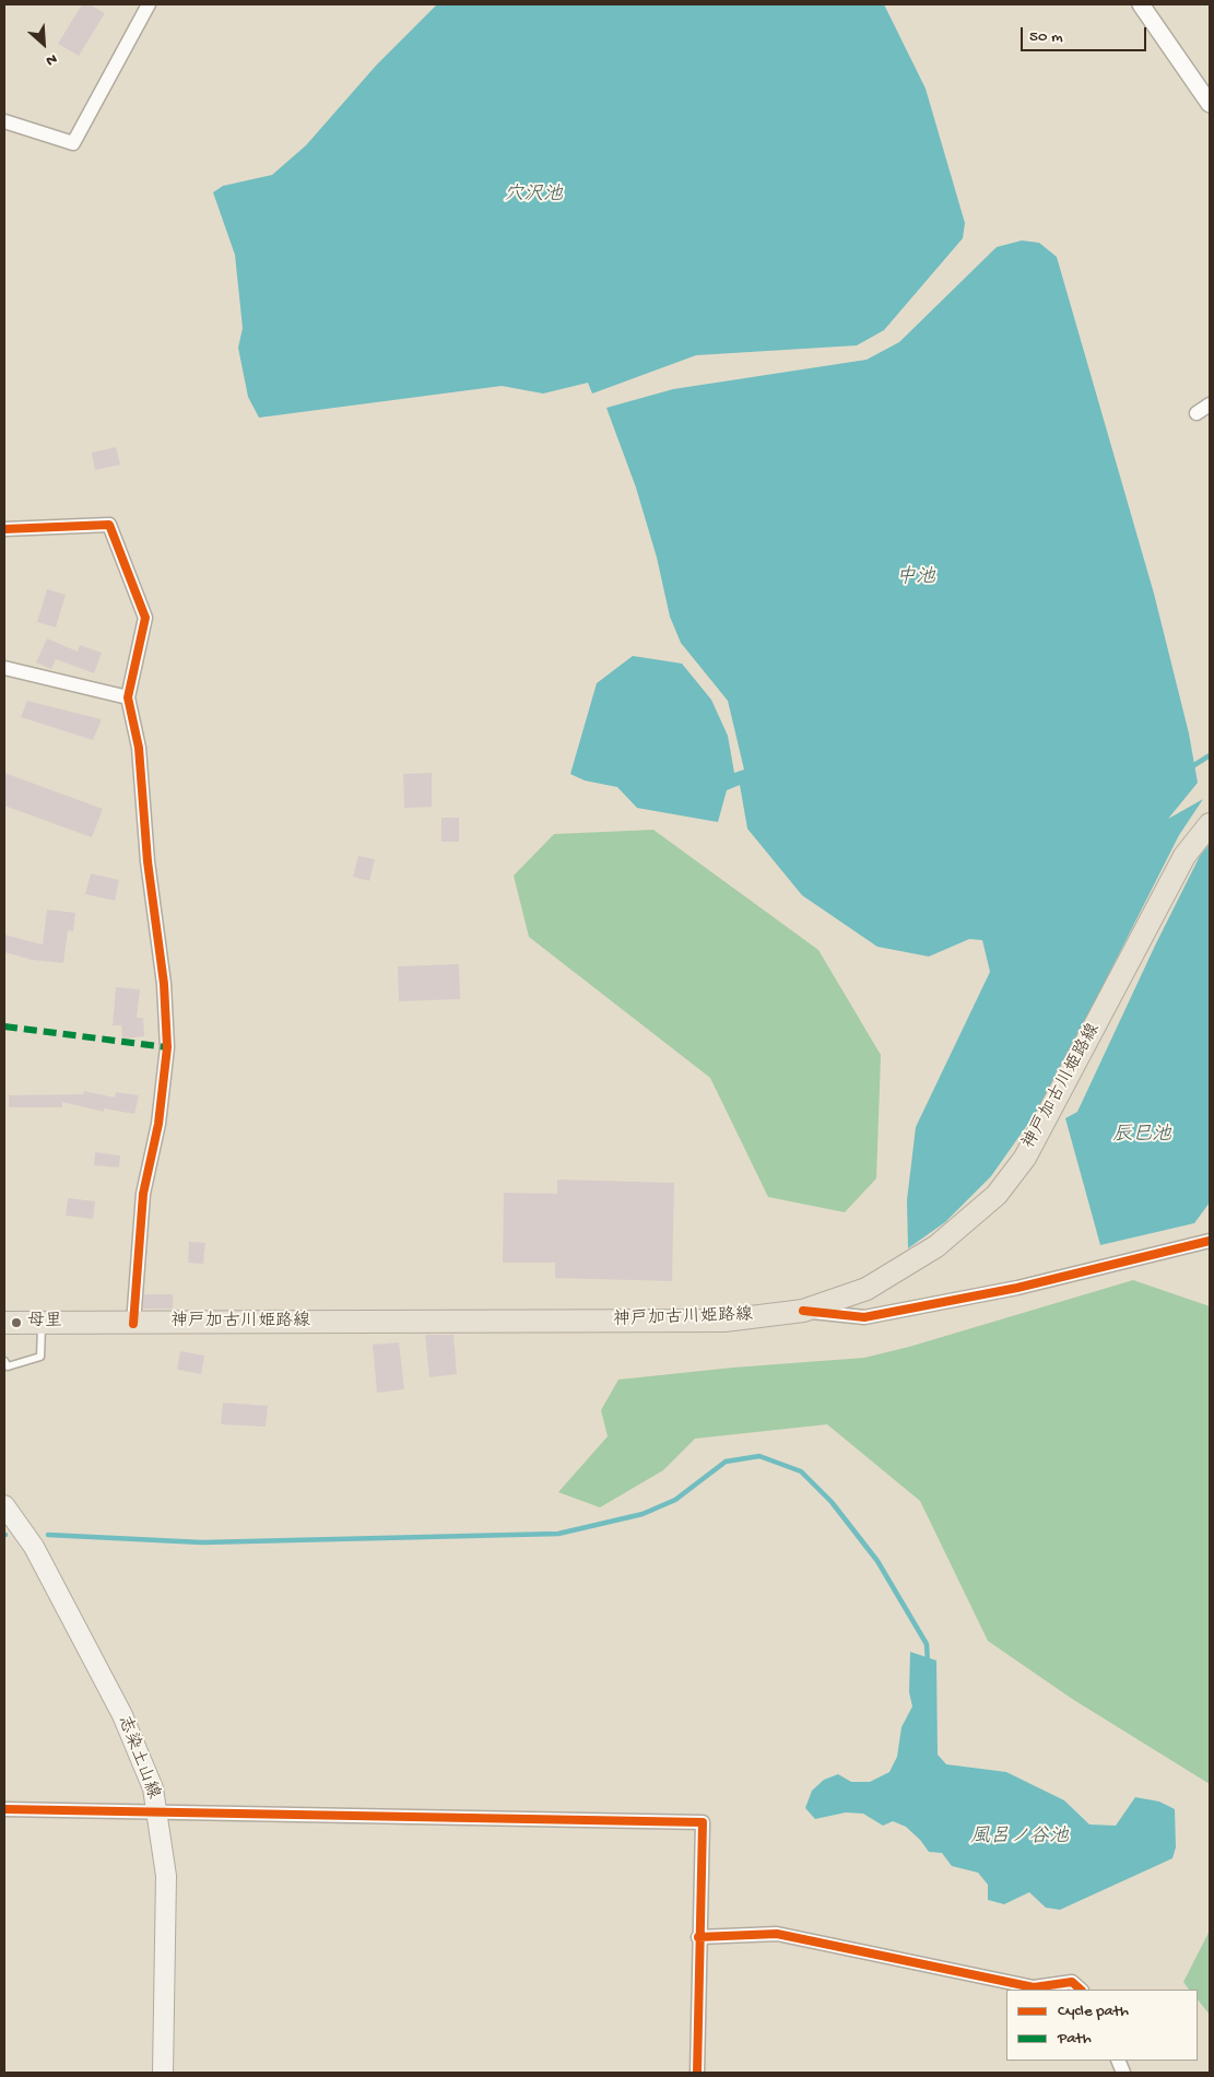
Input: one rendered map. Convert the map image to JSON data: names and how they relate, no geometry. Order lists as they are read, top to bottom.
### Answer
{
  "streets": {
    "main road": ["神戸加古川姫路線", "志染土山線"]
  },
  "water": [
    "穴沢池",
    "中池",
    "辰巳池",
    "風呂ノ谷池"
  ],
  "places": ["母里"],
  "legend": ["Cycle path", "Path"],
  "scale_bar": "50 m",
  "north": "bottom right"
}
